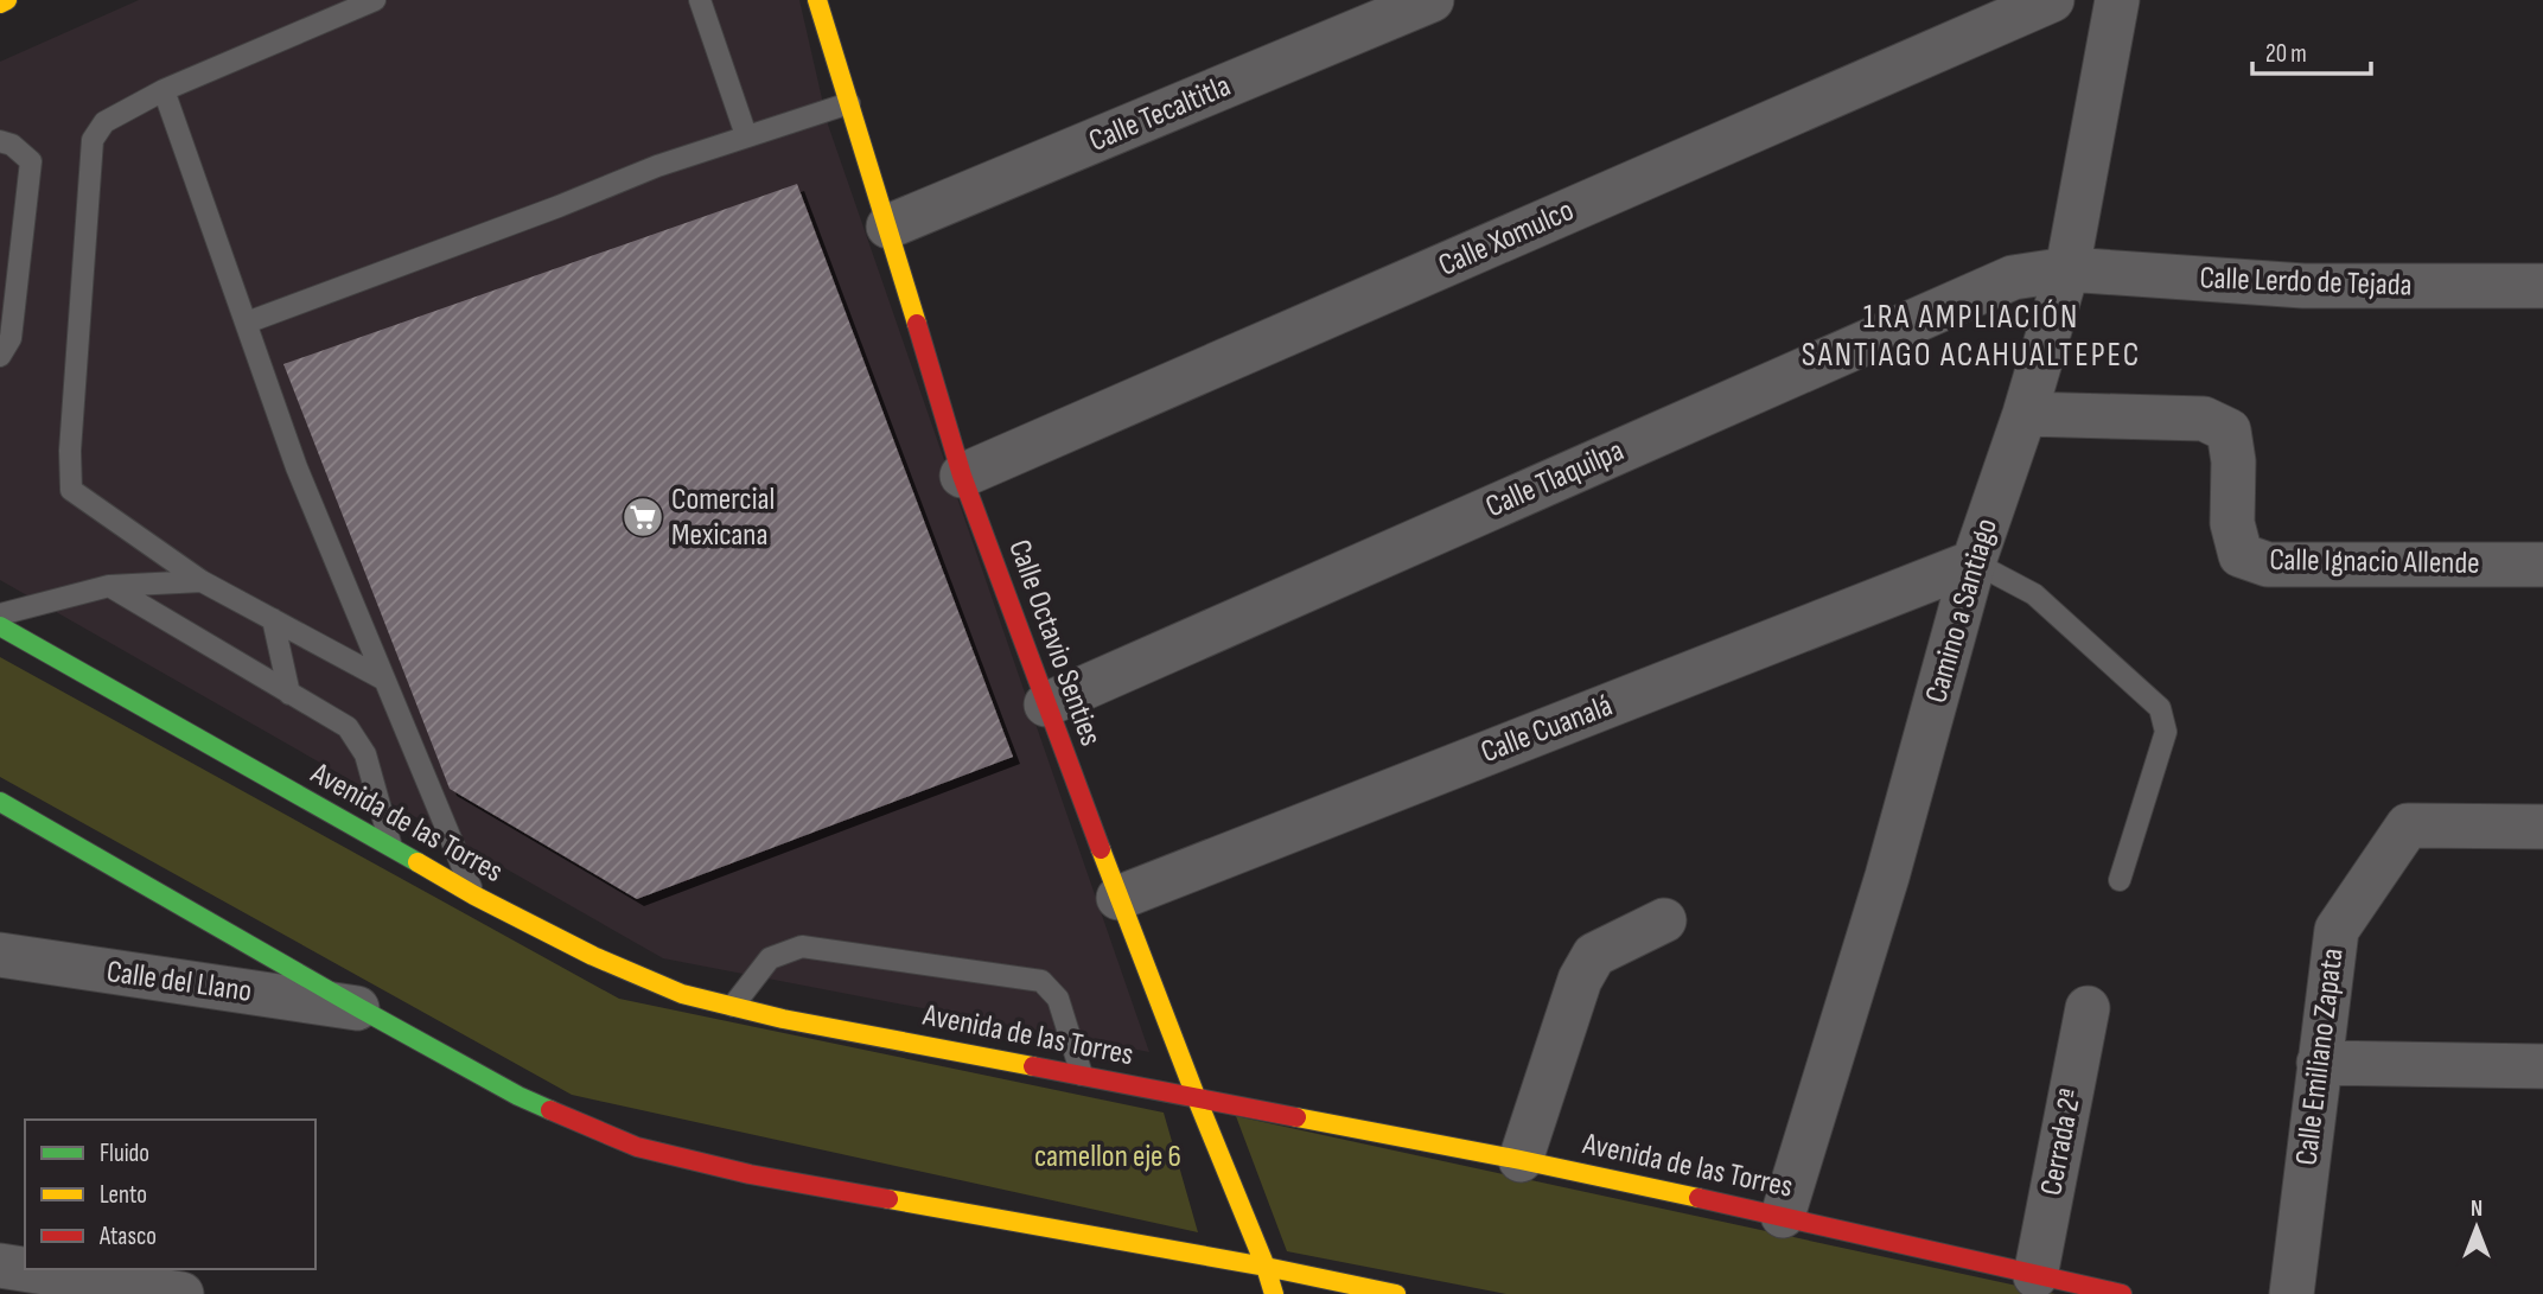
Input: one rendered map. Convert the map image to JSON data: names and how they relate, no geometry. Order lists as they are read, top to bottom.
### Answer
{
  "streets": {
    "main road": ["Calle Octavio Senties", "Avenida de las Torres"],
    "street": [
      "Calle Tecaltitla",
      "Calle Xomulco",
      "Calle Lerdo de Tejada",
      "Calle Tlaquilpa",
      "Calle Ignacio Allende",
      "Camino a Santiago",
      "Calle Cuanalá",
      "Calle del Llano",
      "Calle Emiliano Zapata",
      "Cerrada 2ª"
    ]
  },
  "crossings": [
    ["Calle Tecaltitla", "Calle Octavio Senties"],
    ["Calle Xomulco", "Calle Octavio Senties"],
    ["Calle Lerdo de Tejada", "Calle Tlaquilpa"],
    ["Calle Lerdo de Tejada", "Camino a Santiago"],
    ["Calle Tlaquilpa", "Camino a Santiago"],
    ["Calle Tlaquilpa", "Calle Octavio Senties"],
    ["Calle Ignacio Allende", "Camino a Santiago"],
    ["Camino a Santiago", "Calle Cuanalá"],
    ["Camino a Santiago", "Avenida de las Torres"],
    ["Calle Octavio Senties", "Calle Cuanalá"],
    ["Calle Octavio Senties", "Avenida de las Torres"],
    ["Avenida de las Torres", "Cerrada 2ª"]
  ],
  "districts": ["1RA AMPLIACIÓN SANTIAGO ACAHUALTEPEC"],
  "parks": ["camellon eje 6"],
  "places": {
    "supermarket": ["Comercial Mexicana"]
  },
  "legend": ["Fluido", "Lento", "Atasco"],
  "scale_bar": "20 m",
  "north": "top"
}
